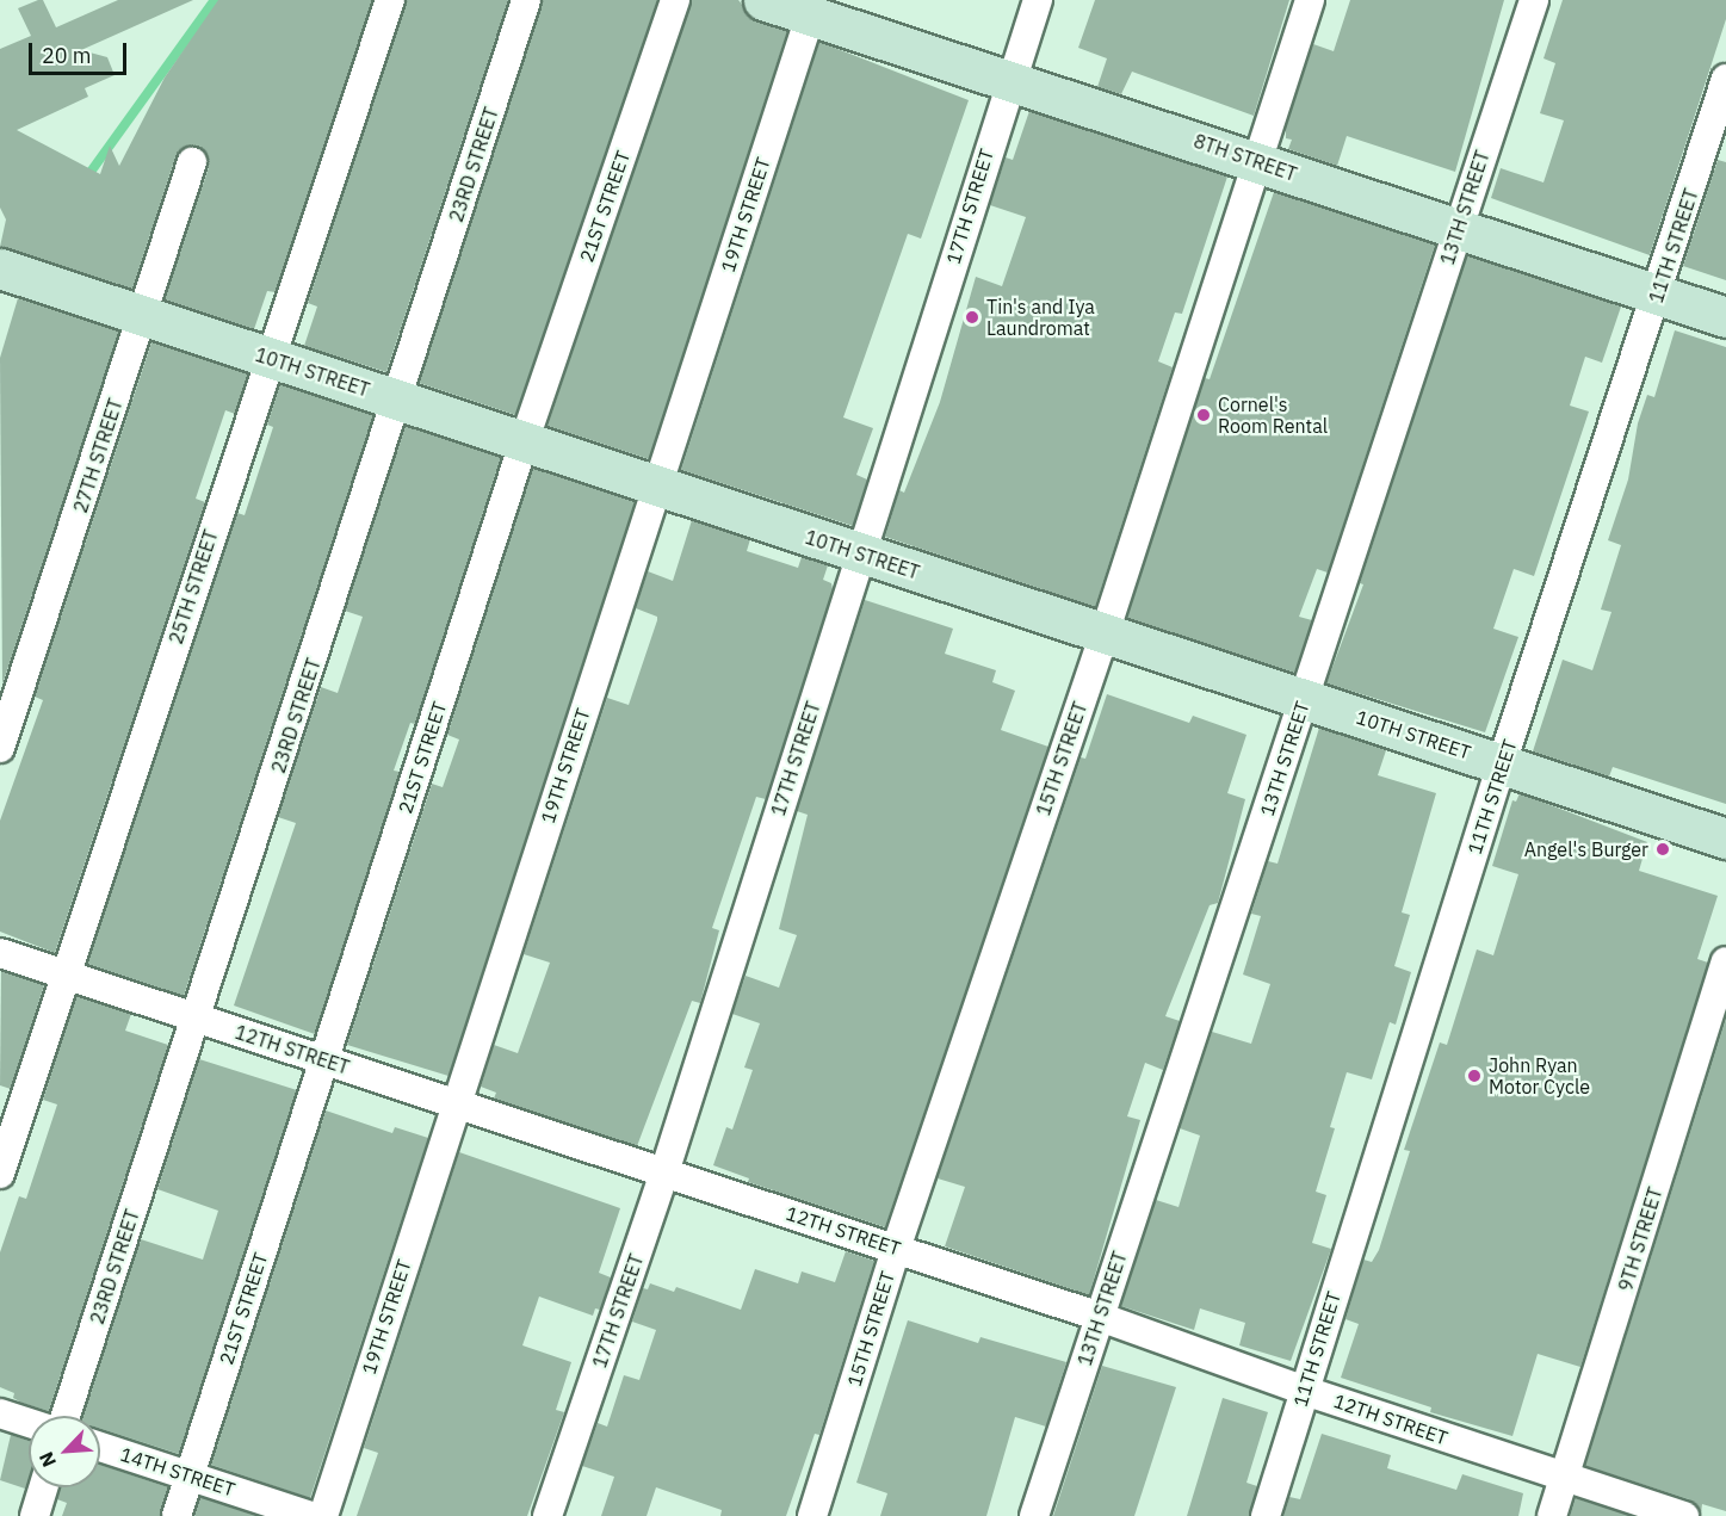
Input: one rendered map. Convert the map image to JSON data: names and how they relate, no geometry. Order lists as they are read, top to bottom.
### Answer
{
  "streets": {
    "street": [
      "8TH STREET",
      "23RD STREET",
      "21ST STREET",
      "17TH STREET",
      "13TH STREET",
      "19TH STREET",
      "11TH STREET",
      "10TH STREET",
      "27TH STREET",
      "25TH STREET",
      "15TH STREET",
      "12TH STREET",
      "9TH STREET",
      "14TH STREET"
    ]
  },
  "crossings": [
    ["8TH STREET", "17TH STREET"],
    ["8TH STREET", "13TH STREET"],
    ["8TH STREET", "19TH STREET"],
    ["8TH STREET", "11TH STREET"],
    ["8TH STREET", "15TH STREET"],
    ["23RD STREET", "10TH STREET"],
    ["23RD STREET", "12TH STREET"],
    ["21ST STREET", "10TH STREET"],
    ["21ST STREET", "12TH STREET"],
    ["21ST STREET", "14TH STREET"],
    ["17TH STREET", "10TH STREET"],
    ["17TH STREET", "12TH STREET"],
    ["13TH STREET", "10TH STREET"],
    ["13TH STREET", "12TH STREET"],
    ["19TH STREET", "10TH STREET"],
    ["19TH STREET", "12TH STREET"],
    ["11TH STREET", "10TH STREET"],
    ["11TH STREET", "12TH STREET"],
    ["10TH STREET", "27TH STREET"],
    ["10TH STREET", "25TH STREET"],
    ["10TH STREET", "15TH STREET"],
    ["25TH STREET", "12TH STREET"],
    ["15TH STREET", "12TH STREET"],
    ["12TH STREET", "9TH STREET"]
  ],
  "places": [
    "Tin's and Iya Laundromat",
    "Cornel's Room Rental",
    "Angel's Burger",
    "John Ryan Motor Cycle"
  ],
  "scale_bar": "20 m",
  "north": "bottom left"
}
